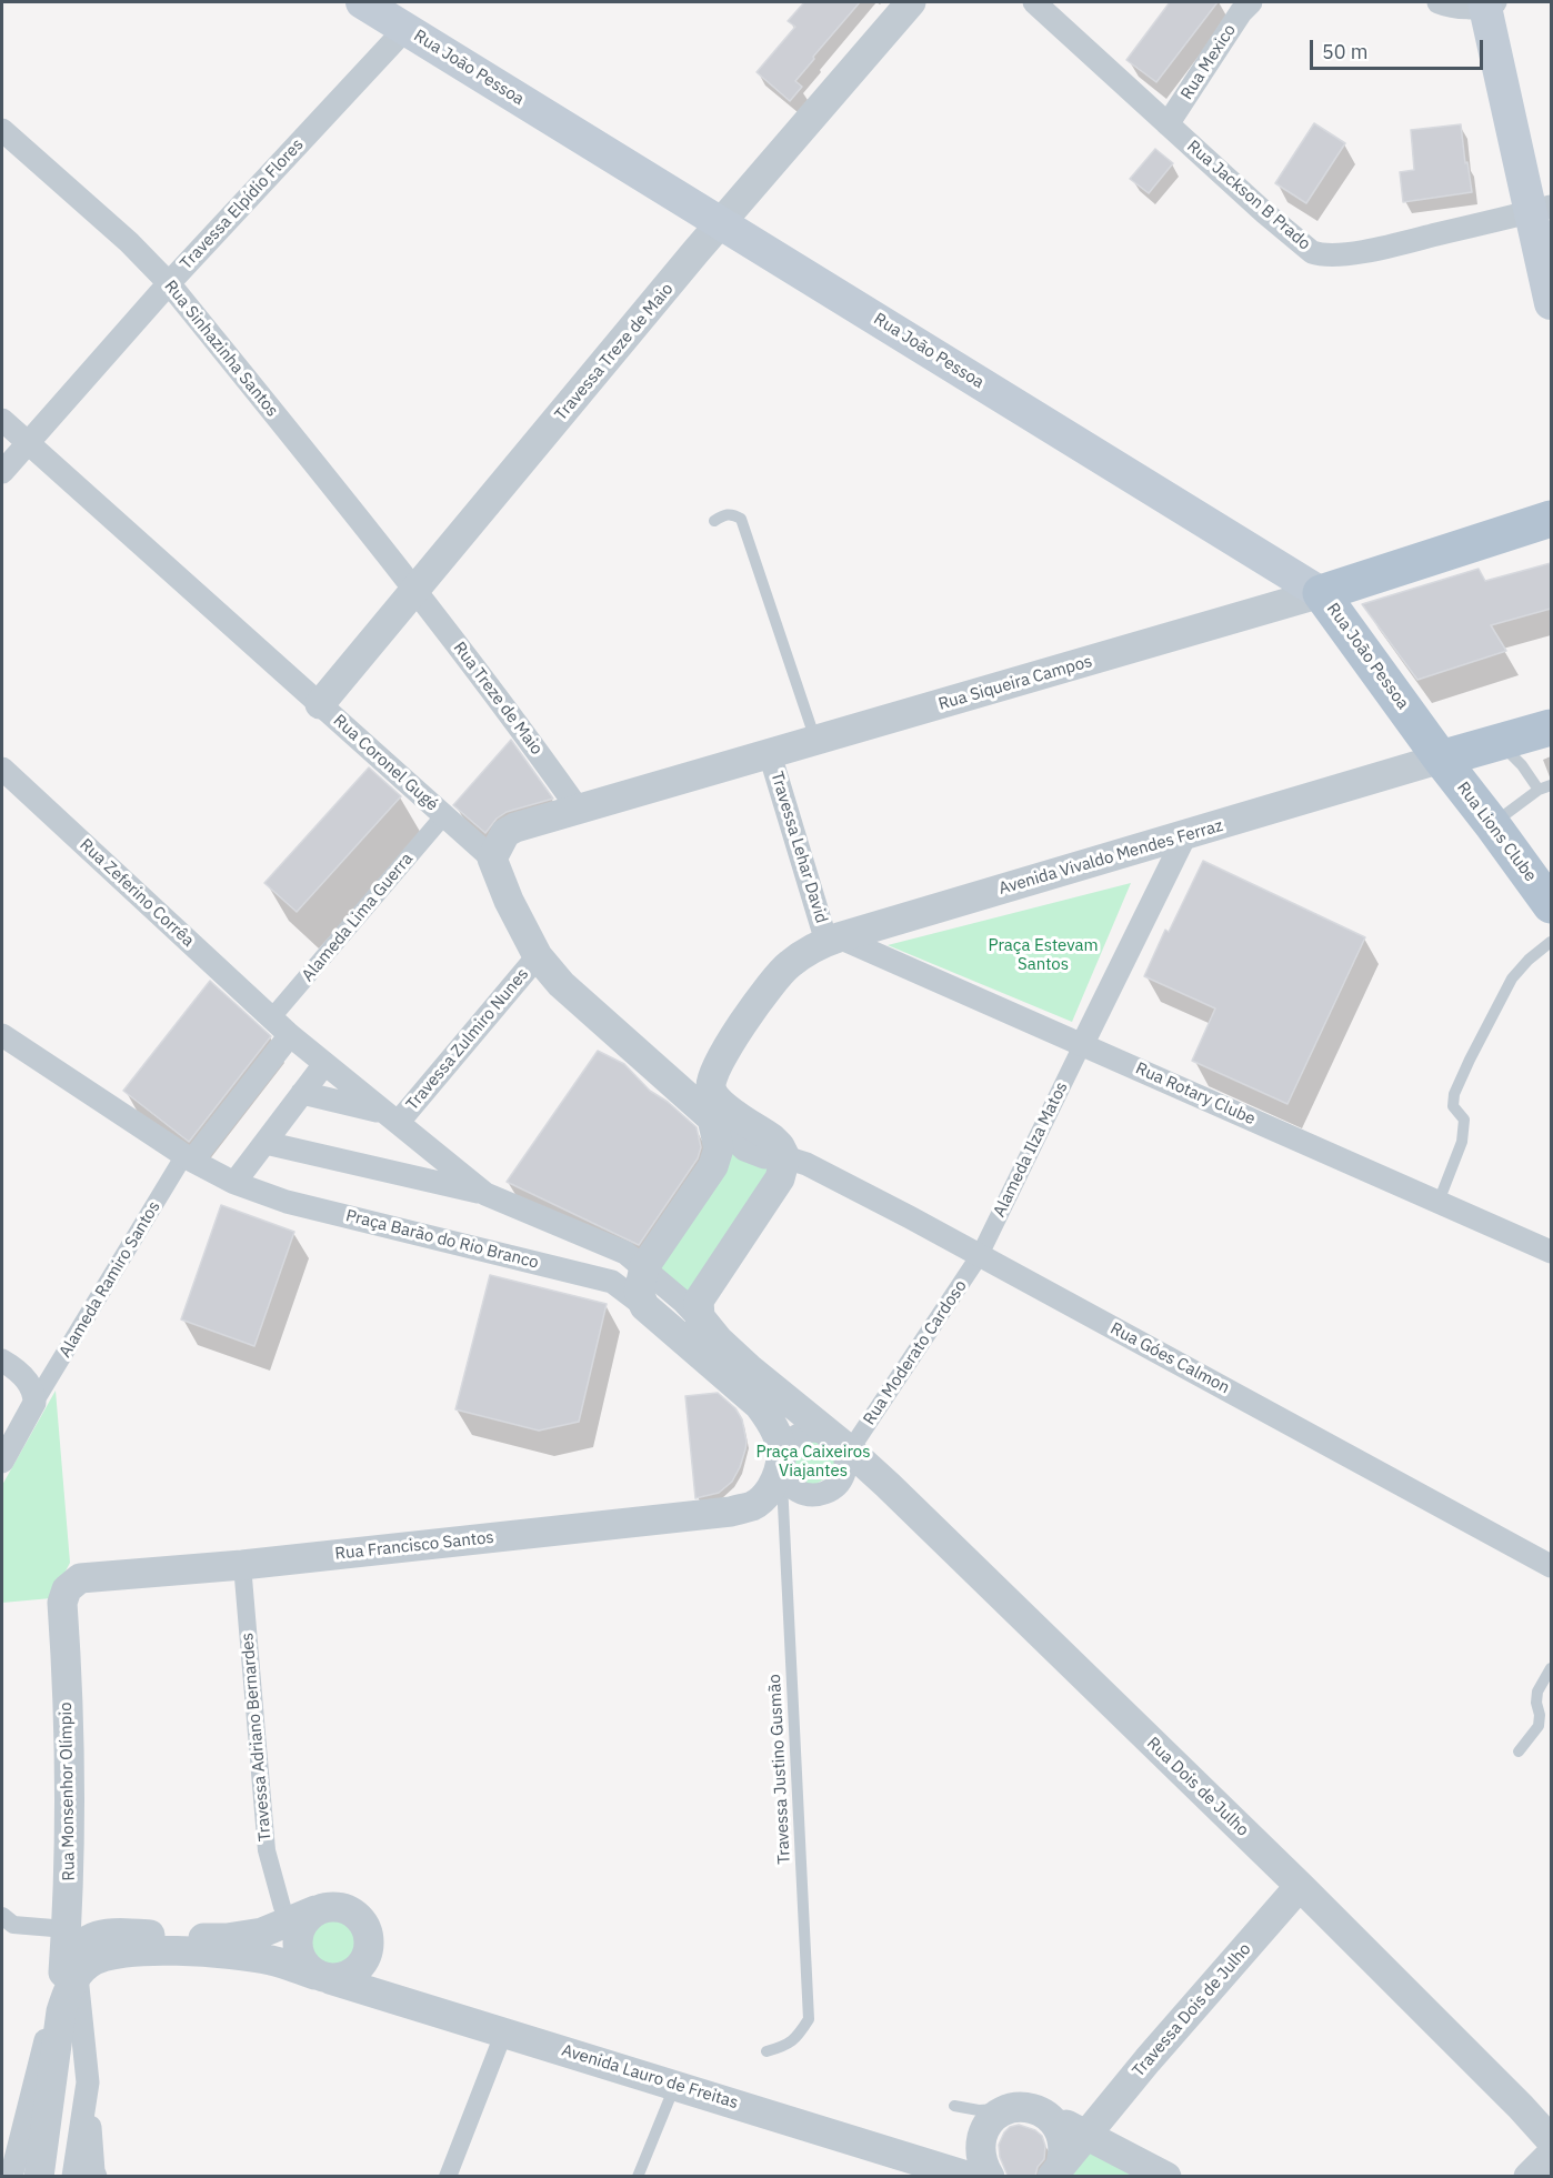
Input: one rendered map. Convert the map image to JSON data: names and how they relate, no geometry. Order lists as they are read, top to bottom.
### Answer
{
  "streets": {
    "main road": [
      "Rua João Pessoa",
      "Rua Siqueira Campos",
      "Rua Lions Clube",
      "Avenida Vivaldo Mendes Ferraz"
    ],
    "street": [
      "Rua Mexico",
      "Rua Jackson B Prado",
      "Travessa Elpídio Flores",
      "Rua Sinhazinha Santos",
      "Travessa Treze de Maio",
      "Rua Treze de Maio",
      "Rua Coronel Gugé",
      "Travessa Lehar David",
      "Rua Zeferino Corrêa",
      "Alameda Lima Guerra",
      "Travessa Zulmiro Nunes",
      "Rua Rotary Clube",
      "Alameda Ilza Matos",
      "Praça Barão do Rio Branco",
      "Alameda Ramiro Santos",
      "Rua Moderato Cardoso",
      "Rua Góes Calmon",
      "Rua Francisco Santos",
      "Travessa Adriano Bernardes",
      "Rua Dois de Julho",
      "Rua Monsenhor Olímpio",
      "Travessa Dois de Julho",
      "Avenida Lauro de Freitas"
    ],
    "lane": ["Travessa Justino Gusmão"]
  },
  "crossings": [
    ["Rua Mexico", "Rua Jackson B Prado"],
    ["Rua João Pessoa", "Travessa Elpídio Flores"],
    ["Rua João Pessoa", "Travessa Treze de Maio"],
    ["Rua João Pessoa", "Rua Siqueira Campos"],
    ["Rua João Pessoa", "Rua Lions Clube"],
    ["Rua João Pessoa", "Avenida Vivaldo Mendes Ferraz"],
    ["Travessa Elpídio Flores", "Rua Sinhazinha Santos"],
    ["Travessa Elpídio Flores", "Rua Coronel Gugé"],
    ["Rua Sinhazinha Santos", "Travessa Treze de Maio"],
    ["Rua Sinhazinha Santos", "Rua Treze de Maio"],
    ["Travessa Treze de Maio", "Rua Treze de Maio"],
    ["Travessa Treze de Maio", "Rua Coronel Gugé"],
    ["Rua Siqueira Campos", "Rua Treze de Maio"],
    ["Rua Siqueira Campos", "Rua Coronel Gugé"],
    ["Rua Siqueira Campos", "Travessa Lehar David"],
    ["Rua Coronel Gugé", "Alameda Lima Guerra"],
    ["Rua Coronel Gugé", "Travessa Zulmiro Nunes"],
    ["Rua Coronel Gugé", "Rua Góes Calmon"],
    ["Rua Lions Clube", "Avenida Vivaldo Mendes Ferraz"],
    ["Travessa Lehar David", "Avenida Vivaldo Mendes Ferraz"],
    ["Travessa Lehar David", "Rua Rotary Clube"],
    ["Avenida Vivaldo Mendes Ferraz", "Rua Rotary Clube"],
    ["Rua Zeferino Corrêa", "Alameda Lima Guerra"],
    ["Rua Rotary Clube", "Alameda Ilza Matos"],
    ["Alameda Ilza Matos", "Rua Moderato Cardoso"],
    ["Alameda Ilza Matos", "Rua Góes Calmon"],
    ["Praça Barão do Rio Branco", "Alameda Ramiro Santos"],
    ["Rua Moderato Cardoso", "Rua Góes Calmon"],
    ["Rua Moderato Cardoso", "Rua Francisco Santos"],
    ["Rua Moderato Cardoso", "Travessa Justino Gusmão"],
    ["Rua Moderato Cardoso", "Rua Dois de Julho"],
    ["Rua Francisco Santos", "Travessa Adriano Bernardes"],
    ["Rua Francisco Santos", "Travessa Justino Gusmão"],
    ["Rua Francisco Santos", "Rua Dois de Julho"],
    ["Rua Francisco Santos", "Rua Monsenhor Olímpio"],
    ["Travessa Justino Gusmão", "Rua Dois de Julho"],
    ["Rua Dois de Julho", "Travessa Dois de Julho"],
    ["Rua Monsenhor Olímpio", "Avenida Lauro de Freitas"]
  ],
  "parks": ["Praça Estevam Santos", "Praça Caixeiros Viajantes"],
  "scale_bar": "50 m"
}
